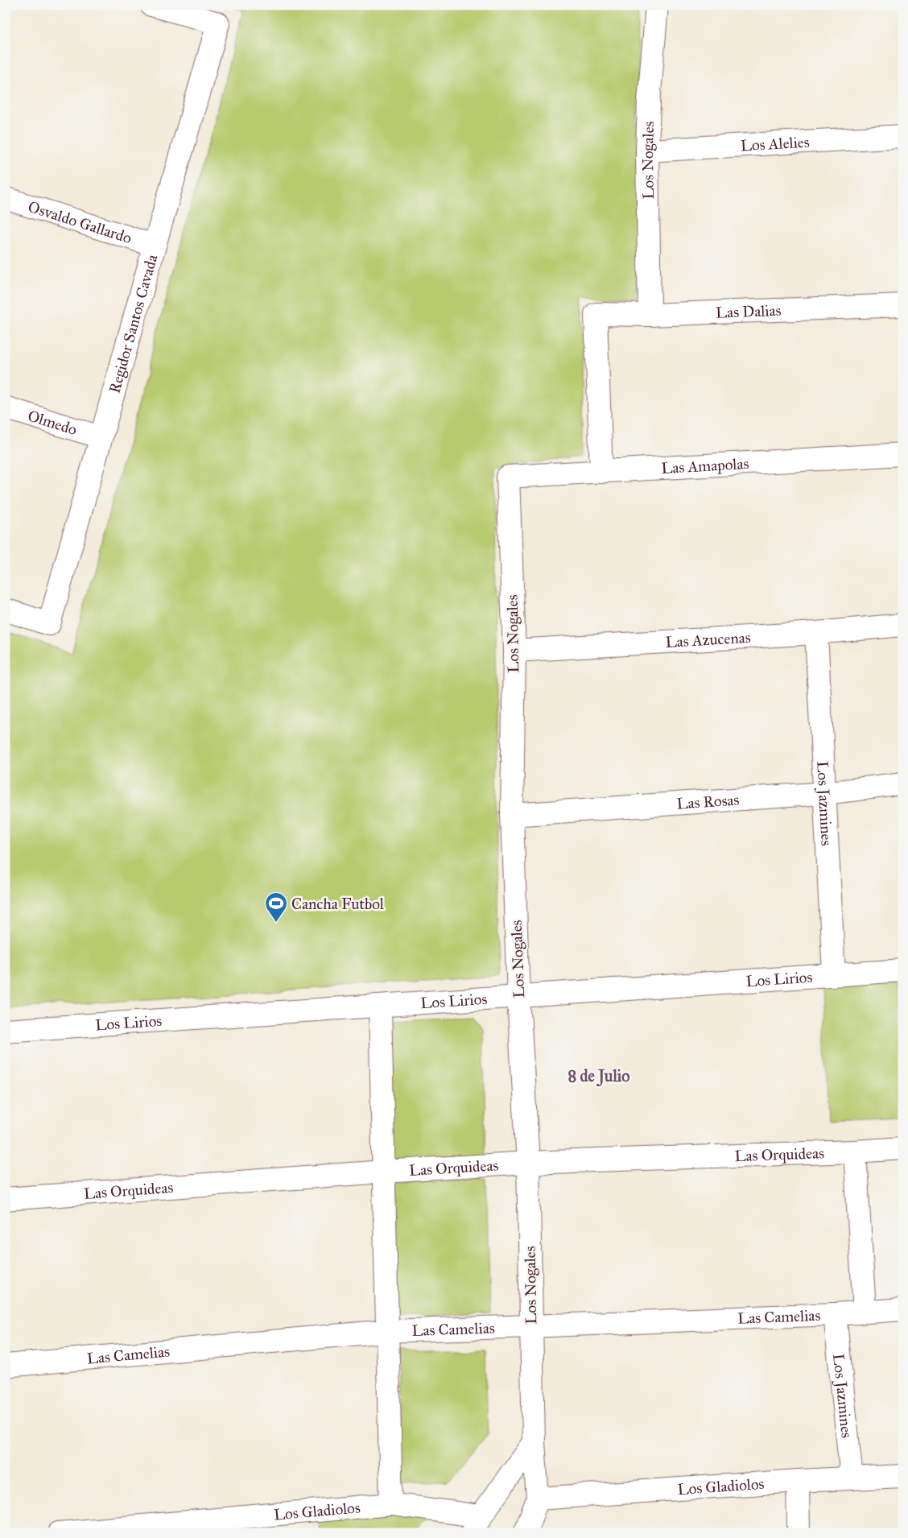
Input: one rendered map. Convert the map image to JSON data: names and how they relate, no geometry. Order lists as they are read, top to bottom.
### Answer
{
  "streets": {
    "street": [
      "Los Alelies",
      "Los Nogales",
      "Osvaldo Gallardo",
      "Las Dalias",
      "Regidor Santos Cavada",
      "Olmedo",
      "Las Amapolas",
      "Las Azucenas",
      "Las Rosas",
      "Los Jazmines",
      "Los Lirios",
      "Las Orquideas",
      "Las Camelias",
      "Los Gladiolos"
    ]
  },
  "crossings": [
    ["Los Alelies", "Los Nogales"],
    ["Los Nogales", "Las Dalias"],
    ["Los Nogales", "Las Amapolas"],
    ["Los Nogales", "Las Azucenas"],
    ["Los Nogales", "Las Rosas"],
    ["Los Nogales", "Los Lirios"],
    ["Los Nogales", "Las Orquideas"],
    ["Los Nogales", "Las Camelias"],
    ["Los Nogales", "Los Gladiolos"],
    ["Osvaldo Gallardo", "Regidor Santos Cavada"],
    ["Las Dalias", "Las Amapolas"],
    ["Regidor Santos Cavada", "Olmedo"],
    ["Las Azucenas", "Los Jazmines"],
    ["Las Rosas", "Los Jazmines"],
    ["Los Jazmines", "Los Lirios"],
    ["Los Jazmines", "Las Camelias"],
    ["Los Jazmines", "Los Gladiolos"]
  ],
  "districts": ["8 de Julio"],
  "places": {
    "sports": ["Cancha Futbol"]
  }
}
